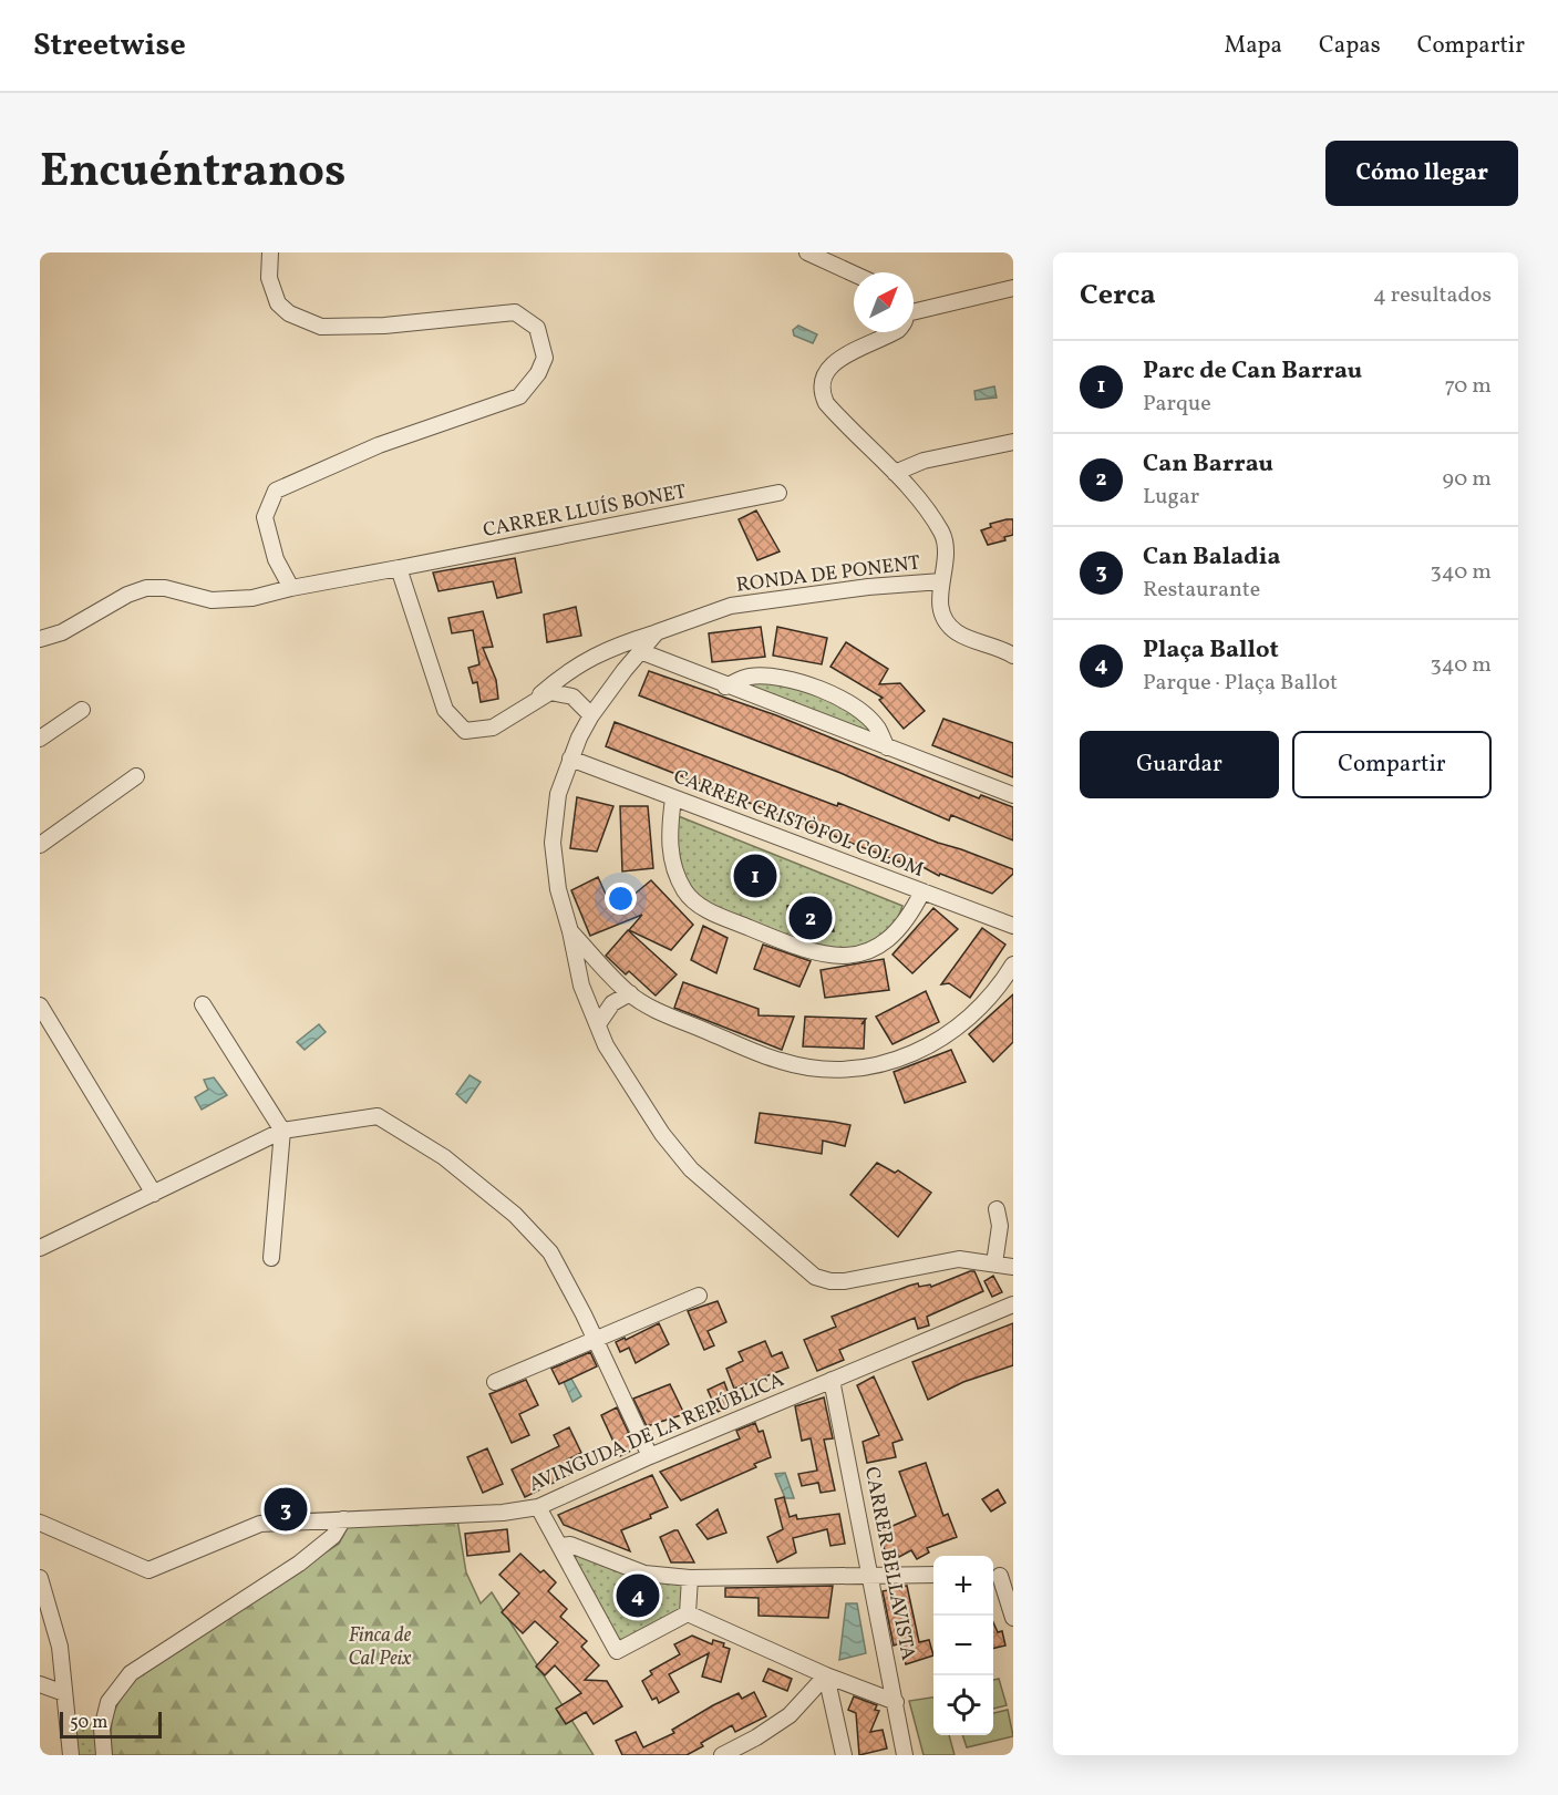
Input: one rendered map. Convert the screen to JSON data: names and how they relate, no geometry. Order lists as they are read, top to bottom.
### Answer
{
  "streets": {
    "street": [
      "CARRER LLUÍS BONET",
      "RONDA DE PONENT",
      "CARRER CRISTÒFOL COLOM",
      "AVINGUDA DE LA REPÚBLICA",
      "CARRER BELLAVISTA"
    ]
  },
  "crossings": [
    ["RONDA DE PONENT", "CARRER CRISTÒFOL COLOM"],
    ["AVINGUDA DE LA REPÚBLICA", "CARRER BELLAVISTA"]
  ],
  "parks": ["Finca de Cal Peix"],
  "scale_bar": "50 m",
  "north": "top right",
  "page": {
    "header": "Streetwise",
    "nav": ["Mapa", "Capas", "Compartir"],
    "title": "Encuéntranos",
    "buttons": [
      "Cómo llegar",
      ["Guardar", "Compartir"]
    ],
    "heading": ["Cerca", "4 resultados"],
    "list": [
      {
        "mark": "1",
        "name": "Parc de Can Barrau",
        "note": "Parque",
        "value": "70 m"
      },
      {
        "mark": "2",
        "name": "Can Barrau",
        "note": "Lugar",
        "value": "90 m"
      },
      {
        "mark": "3",
        "name": "Can Baladia",
        "note": "Restaurante",
        "value": "340 m"
      },
      {
        "mark": "4",
        "name": "Plaça Ballot",
        "note": "Parque · Plaça Ballot",
        "value": "340 m"
      }
    ],
    "pins": [
      "1",
      "2",
      "3",
      "4"
    ],
    "map_buttons": ["+", "−"],
    "scale": "50 m"
  }
}
